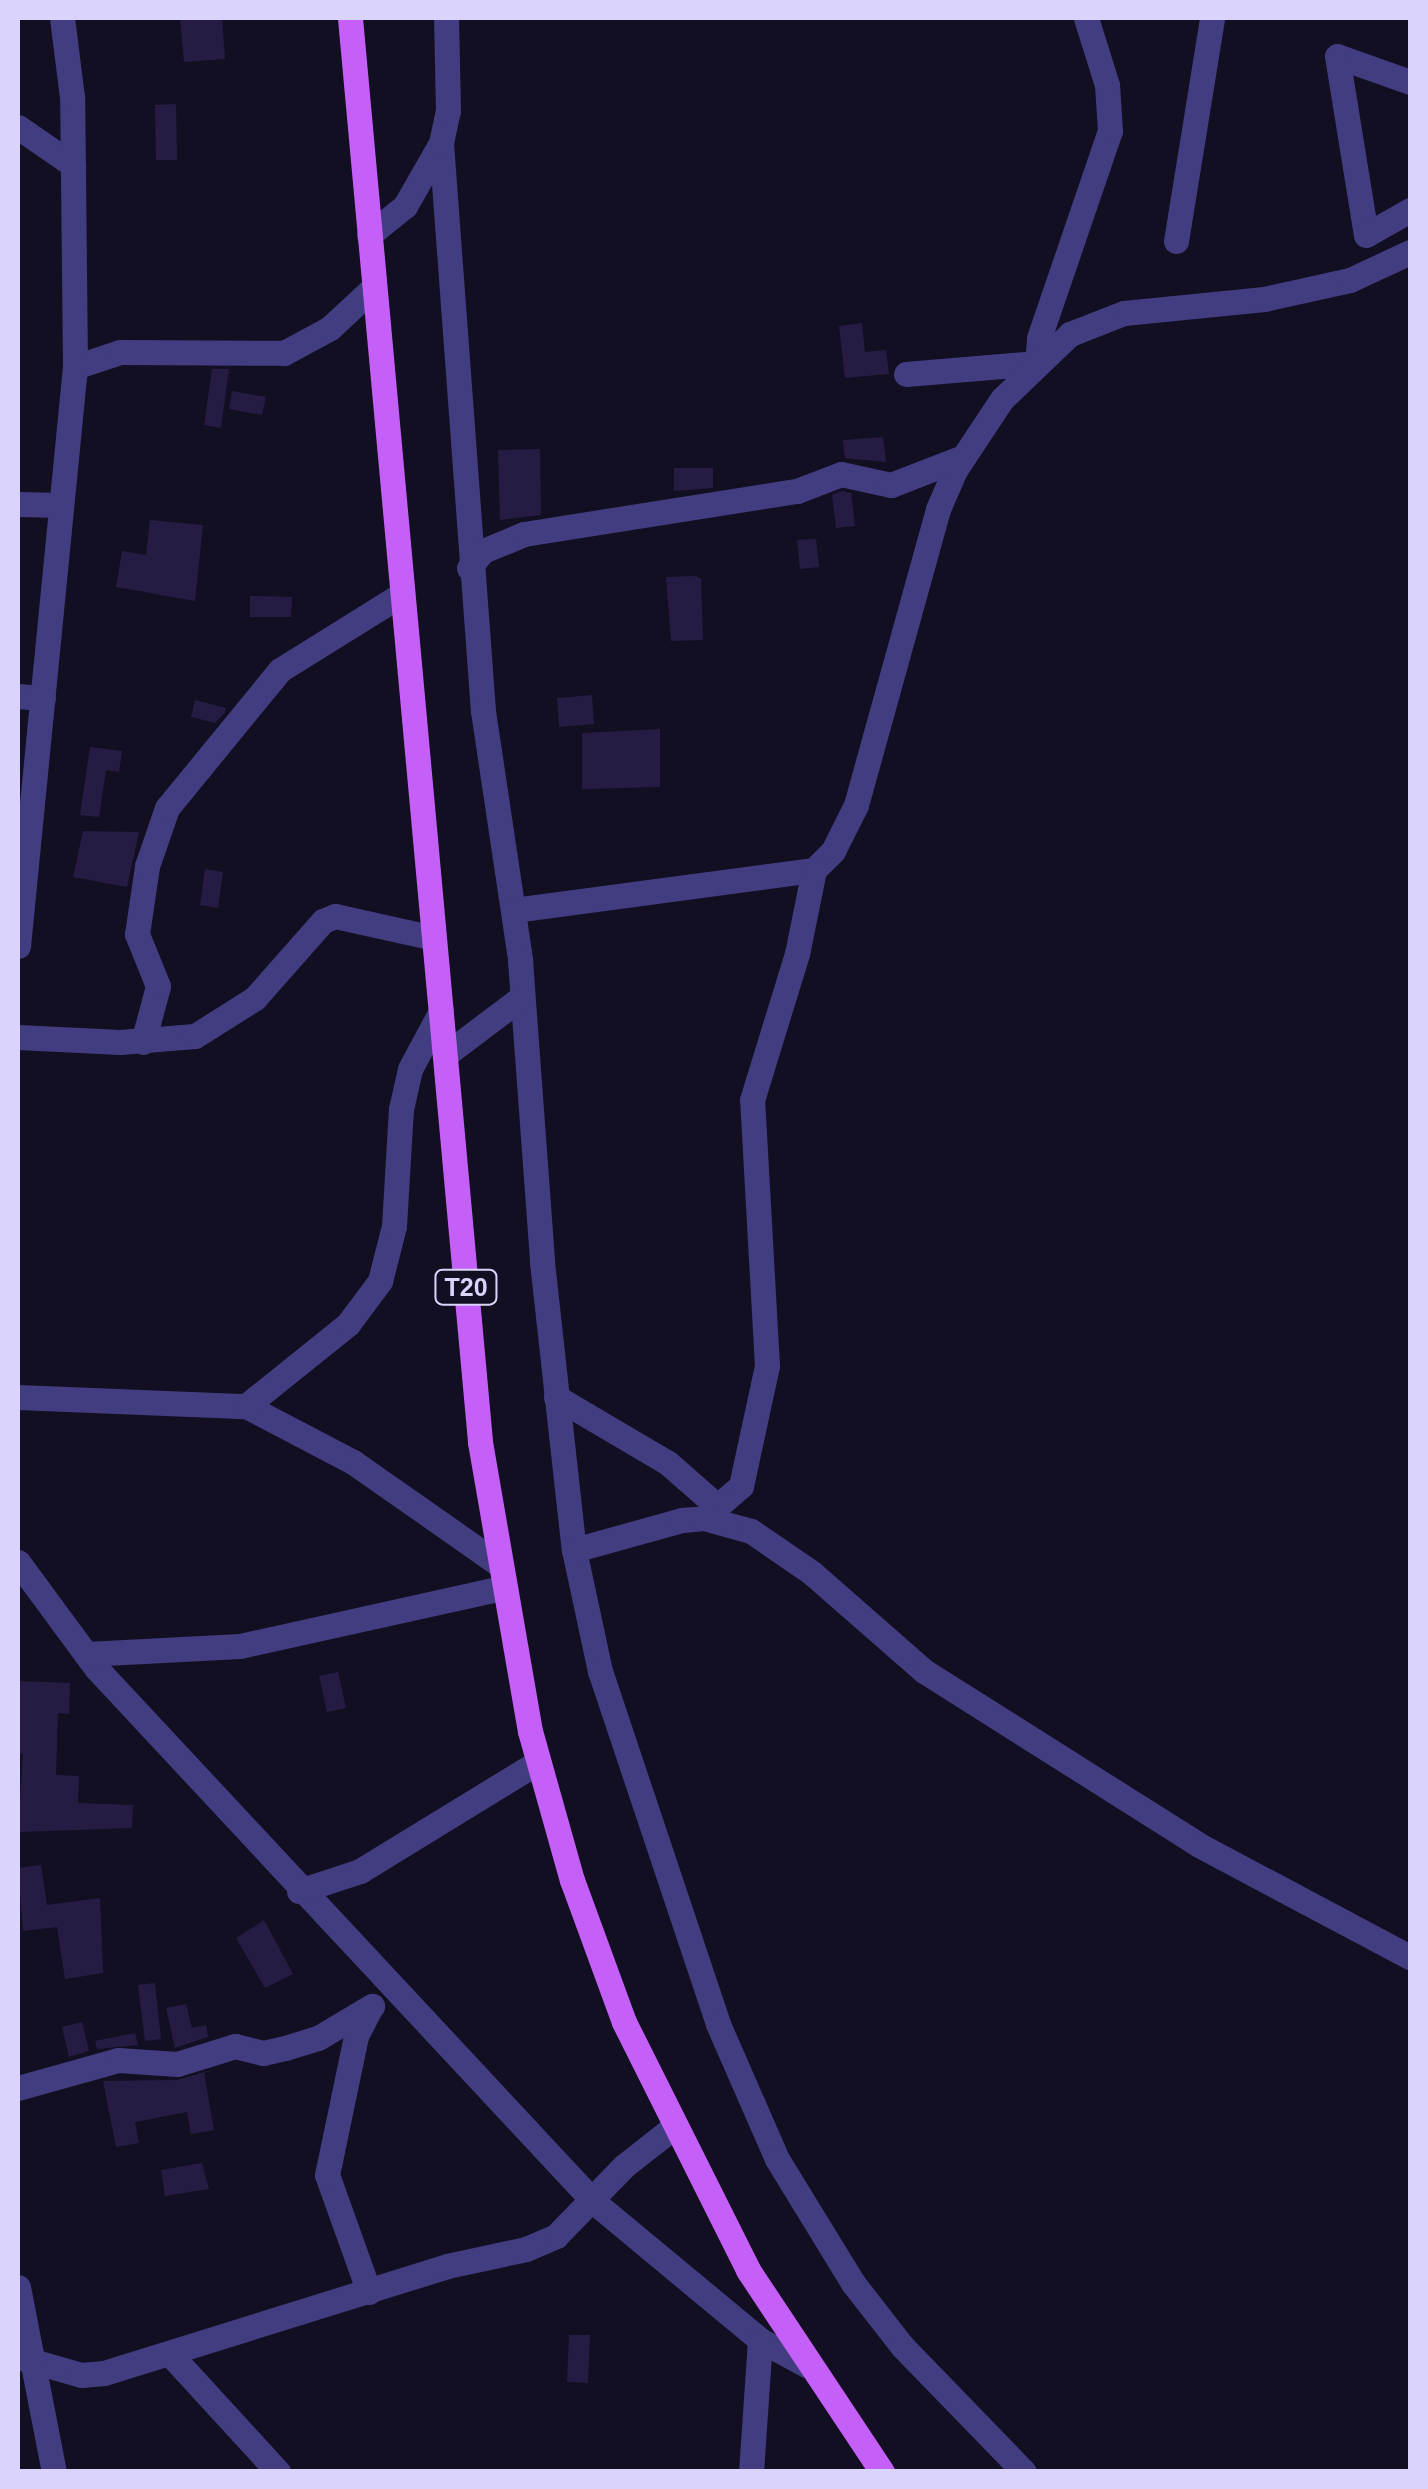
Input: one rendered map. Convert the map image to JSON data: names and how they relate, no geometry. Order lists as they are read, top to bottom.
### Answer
{
  "streets": {
    "main road": ["T20"]
  }
}
